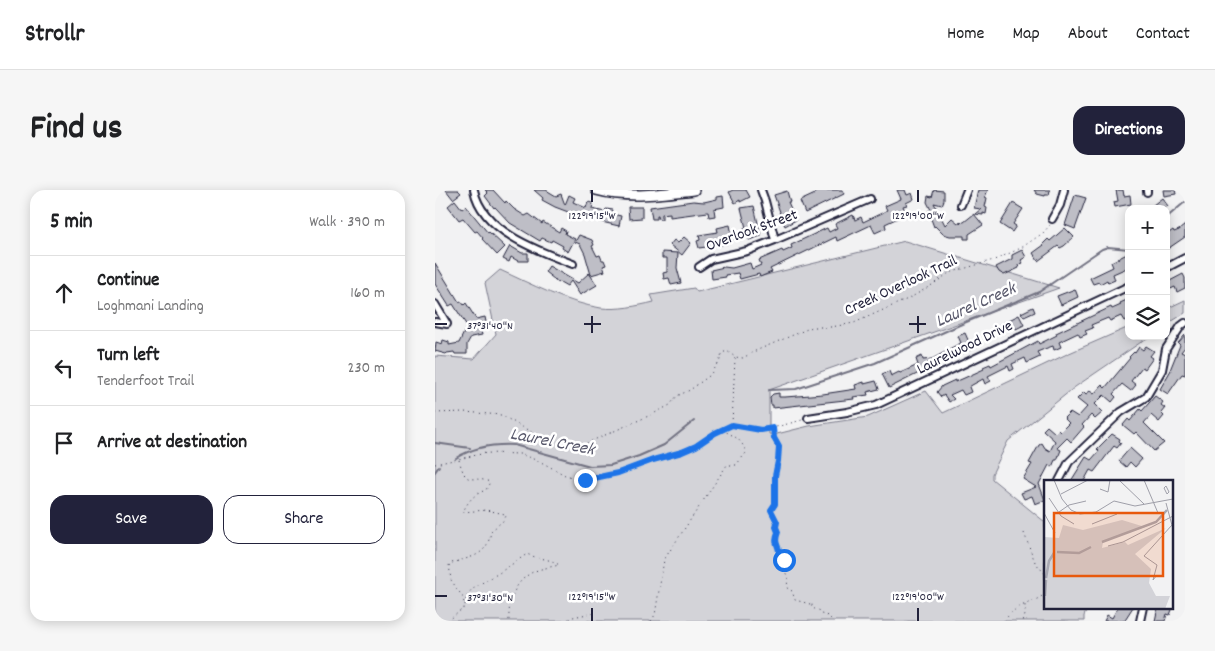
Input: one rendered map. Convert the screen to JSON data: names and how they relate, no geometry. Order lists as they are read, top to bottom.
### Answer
{
  "streets": {
    "street": ["Overlook Street", "Laurelwood Drive"],
    "path": ["Creek Overlook Trail"]
  },
  "water": ["Laurel Creek"],
  "page": {
    "header": "Strollr",
    "nav": [
      "Home",
      "Map",
      "About",
      "Contact"
    ],
    "title": "Find us",
    "buttons": [
      "Directions",
      ["Save", "Share"]
    ],
    "heading": ["5 min", "Walk · 390 m"],
    "map_buttons": ["+", "−"],
    "list": [
      ["Continue", "Loghmani Landing", "160 m"],
      ["Turn left", "Tenderfoot Trail", "230 m"],
      "Arrive at destination"
    ]
  },
  "coordinates": [
    "122°19'15\"W",
    "122°19'00\"W",
    "37°31'40\"N",
    "37°31'30\"N"
  ]
}
